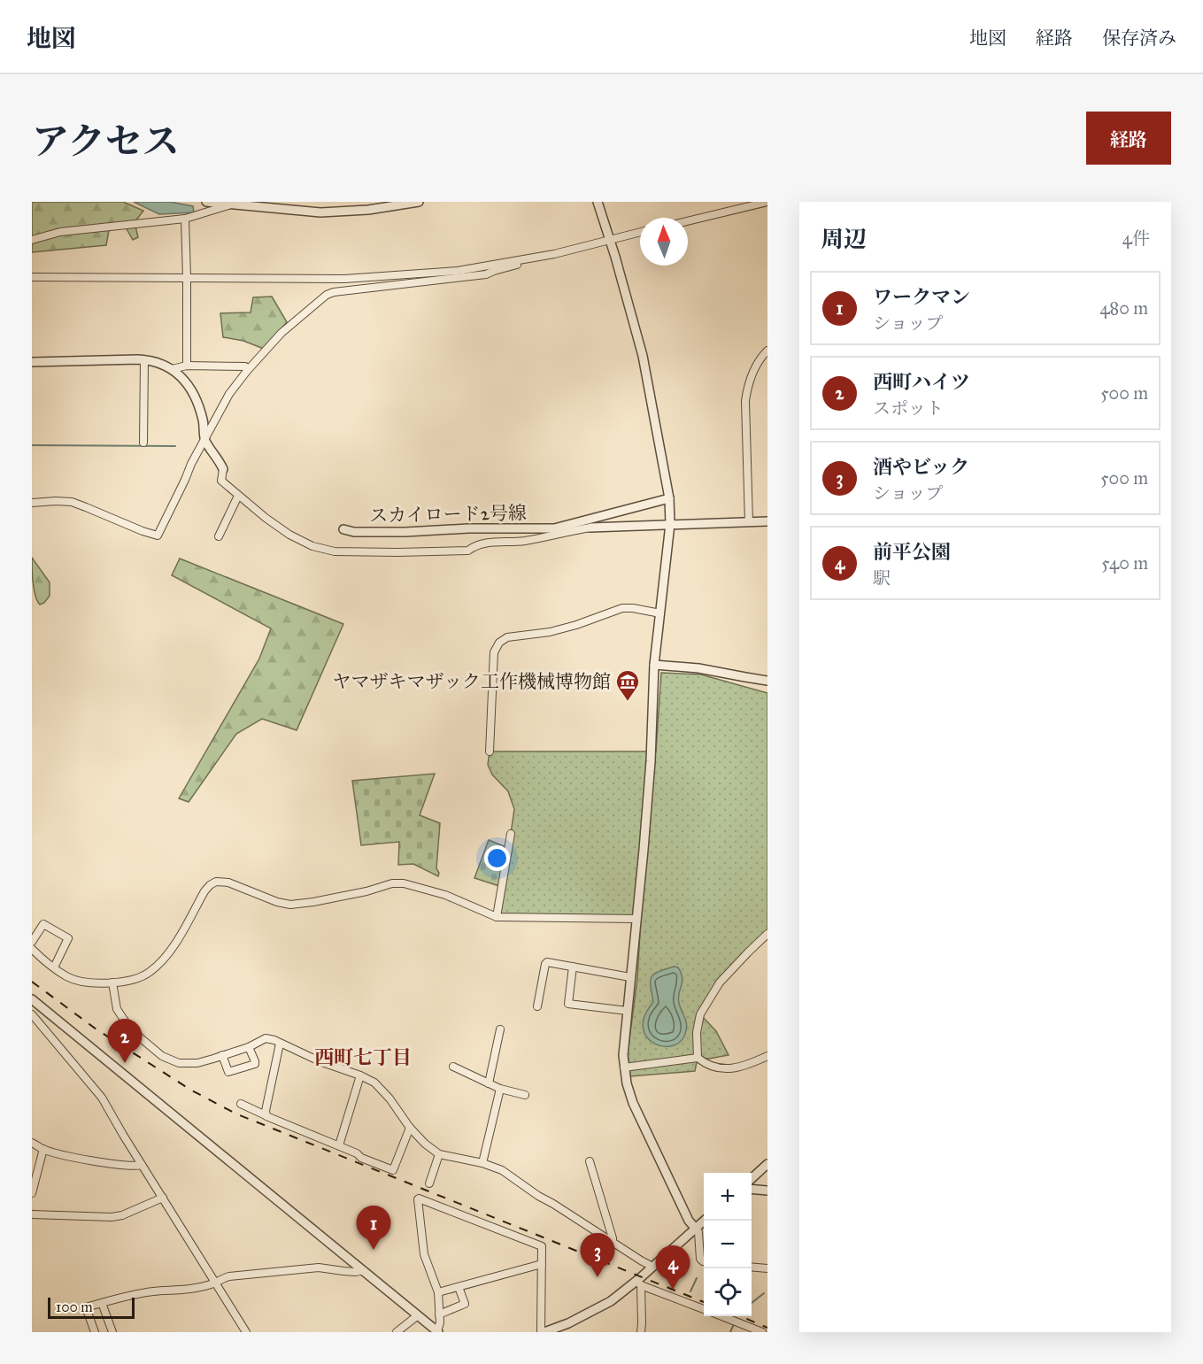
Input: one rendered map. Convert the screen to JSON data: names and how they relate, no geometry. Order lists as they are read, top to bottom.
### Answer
{
  "streets": {
    "street": ["スカイロード2号線"]
  },
  "districts": ["西町七丁目"],
  "places": {
    "museum": ["ヤマザキマザック工作機械博物館"]
  },
  "scale_bar": "100 m",
  "north": "top",
  "page": {
    "header": "地図",
    "nav": ["地図", "経路", "保存済み"],
    "title": "アクセス",
    "buttons": "経路",
    "heading": ["周辺", "4件"],
    "list": [
      {
        "mark": "1",
        "name": "ワークマン",
        "note": "ショップ",
        "value": "480 m"
      },
      {
        "mark": "2",
        "name": "西町ハイツ",
        "note": "スポット",
        "value": "500 m"
      },
      {
        "mark": "3",
        "name": "酒やビック",
        "note": "ショップ",
        "value": "500 m"
      },
      {
        "mark": "4",
        "name": "前平公園",
        "note": "駅",
        "value": "540 m"
      }
    ],
    "pins": [
      "2",
      "1",
      "3",
      "4"
    ],
    "map_buttons": ["+", "−"],
    "scale": "100 m"
  }
}
